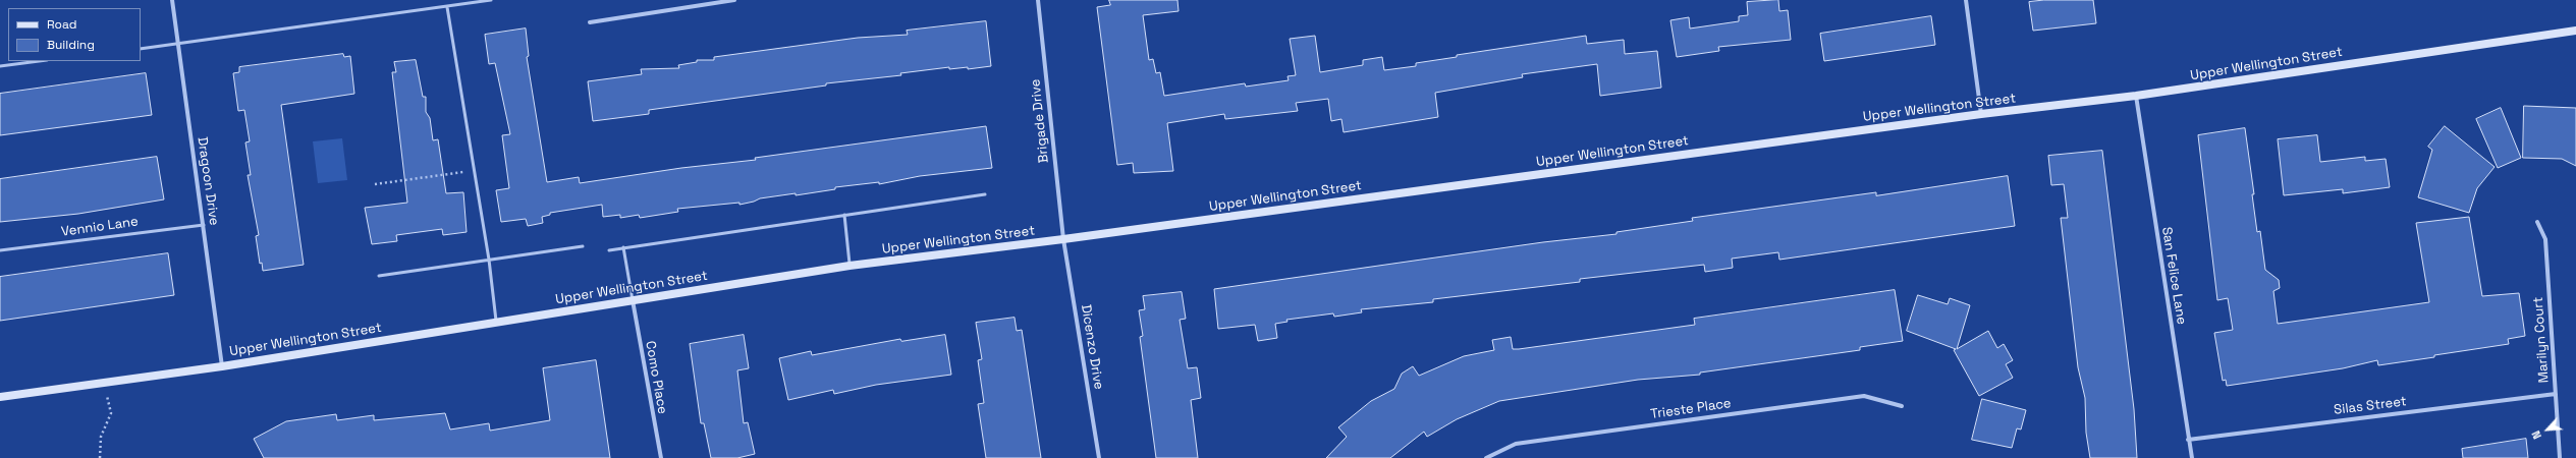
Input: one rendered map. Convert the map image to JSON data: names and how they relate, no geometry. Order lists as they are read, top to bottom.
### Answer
{
  "streets": {
    "main road": ["Upper Wellington Street"],
    "street": [
      "Brigade Drive",
      "Dragoon Drive",
      "San Felice Lane",
      "Marilyn Court",
      "Dicenzo Drive",
      "Como Place",
      "Silas Street",
      "Trieste Place"
    ],
    "lane": ["Vennio Lane"]
  },
  "crossings": [
    ["Upper Wellington Street", "Brigade Drive"],
    ["Upper Wellington Street", "Dragoon Drive"],
    ["Upper Wellington Street", "San Felice Lane"],
    ["Upper Wellington Street", "Dicenzo Drive"],
    ["Upper Wellington Street", "Como Place"],
    ["Brigade Drive", "Dicenzo Drive"],
    ["Dragoon Drive", "Vennio Lane"],
    ["San Felice Lane", "Silas Street"],
    ["Marilyn Court", "Silas Street"]
  ],
  "legend": ["Road", "Building"],
  "north": "bottom left"
}
